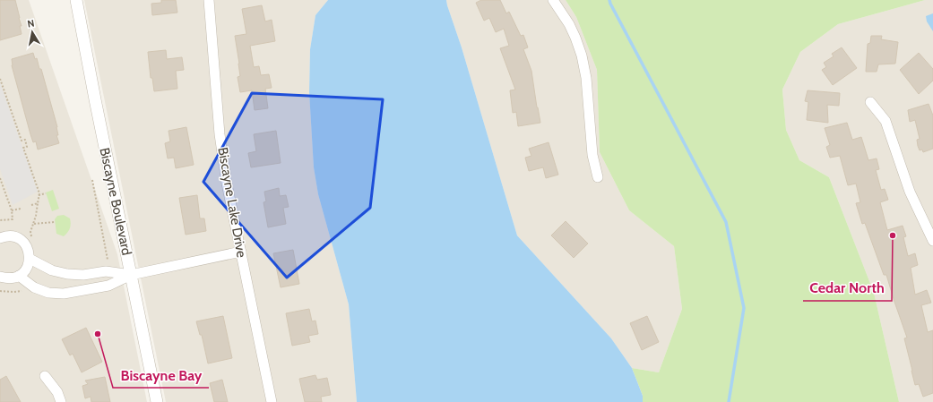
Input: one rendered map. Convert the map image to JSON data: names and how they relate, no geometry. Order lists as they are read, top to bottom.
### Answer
{
  "streets": {
    "street": ["Biscayne Boulevard", "Biscayne Lake Drive"]
  },
  "places": ["Cedar North", "Biscayne Bay"],
  "north": "top"
}
